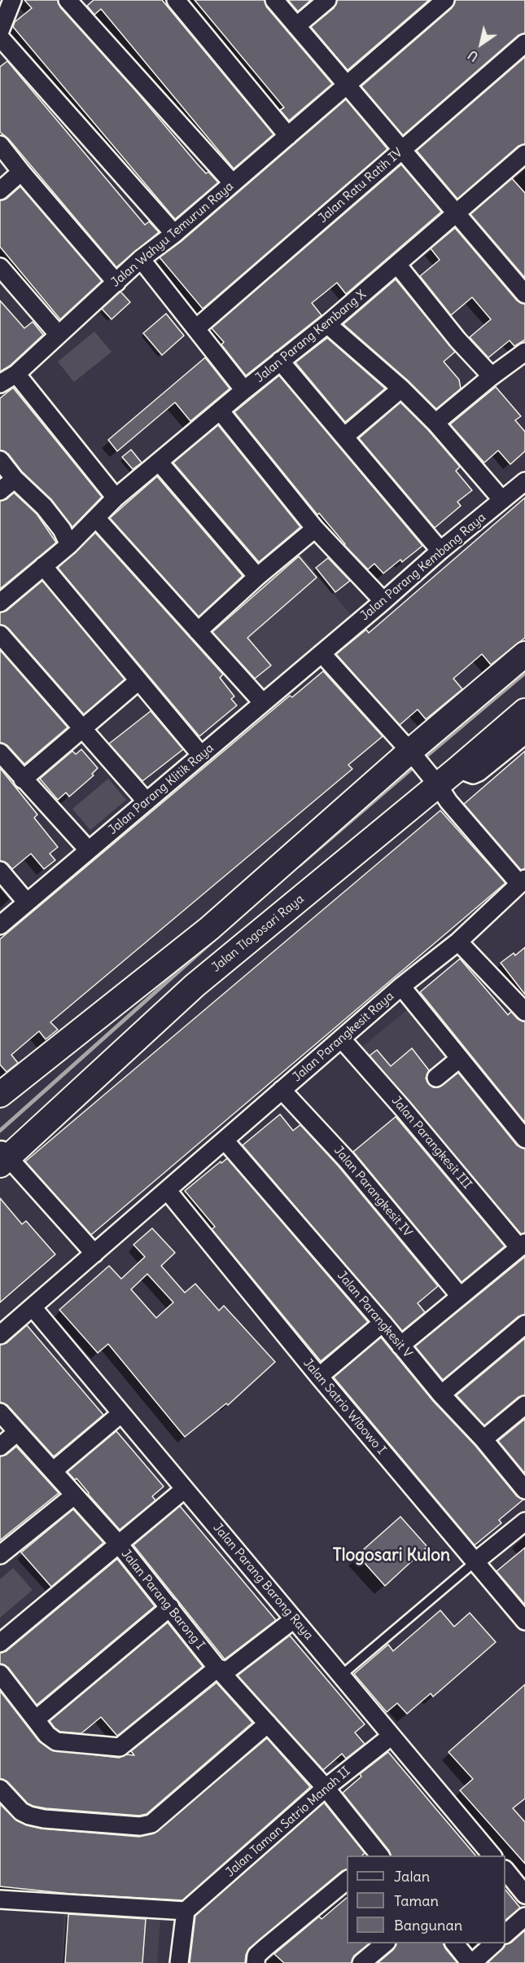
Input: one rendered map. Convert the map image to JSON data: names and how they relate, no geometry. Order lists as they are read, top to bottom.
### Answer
{
  "streets": {
    "street": [
      "Jalan Ratu Ratih IV",
      "Jalan Wahyu Temurun Raya",
      "Jalan Parang Kembang X",
      "Jalan Parang Kembang Raya",
      "Jalan Parang Klitik Raya",
      "Jalan Tlogosari Raya",
      "Jalan Parangkesit Raya",
      "Jalan Parangkesit III",
      "Jalan Parangkesit IV",
      "Jalan Parangkesit V",
      "Jalan Satrio Wibowo I",
      "Jalan Parang Barong Raya",
      "Jalan Parang Barong I",
      "Jalan Taman Satrio Manah II"
    ]
  },
  "crossings": [
    ["Jalan Parang Kembang Raya", "Jalan Parang Klitik Raya"],
    ["Jalan Parangkesit Raya", "Jalan Parangkesit III"],
    ["Jalan Parangkesit Raya", "Jalan Parangkesit IV"],
    ["Jalan Parangkesit Raya", "Jalan Parangkesit V"],
    ["Jalan Parangkesit Raya", "Jalan Satrio Wibowo I"],
    ["Jalan Parang Barong Raya", "Jalan Taman Satrio Manah II"],
    ["Jalan Parang Barong I", "Jalan Taman Satrio Manah II"]
  ],
  "districts": ["Tlogosari Kulon"],
  "legend": ["Jalan", "Taman", "Bangunan"],
  "north": "bottom left"
}
